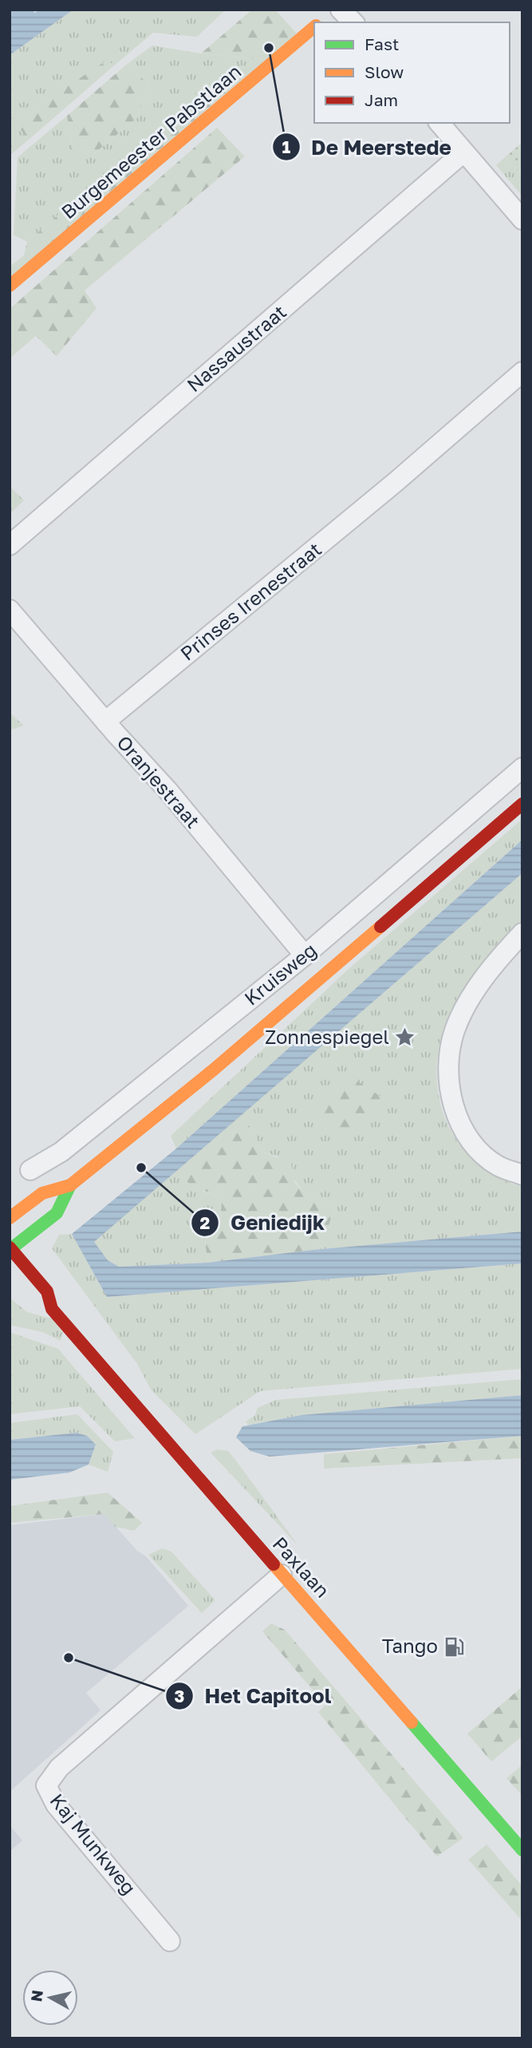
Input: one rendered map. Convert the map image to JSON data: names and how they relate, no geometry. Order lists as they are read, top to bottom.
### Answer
{
  "streets": {
    "street": [
      "Burgemeester Pabstlaan",
      "Nassaustraat",
      "Prinses Irenestraat",
      "Oranjestraat",
      "Kruisweg",
      "Paxlaan",
      "Kaj Munkweg"
    ]
  },
  "crossings": [
    ["Prinses Irenestraat", "Oranjestraat"],
    ["Oranjestraat", "Kruisweg"],
    ["Kruisweg", "Paxlaan"],
    ["Paxlaan", "Kaj Munkweg"]
  ],
  "places": {
    "other": ["De Meerstede", "Geniedijk", "Het Capitool"],
    "place": ["Zonnespiegel"],
    "fuel station": ["Tango"]
  },
  "legend": ["Fast", "Slow", "Jam"],
  "north": "left"
}
